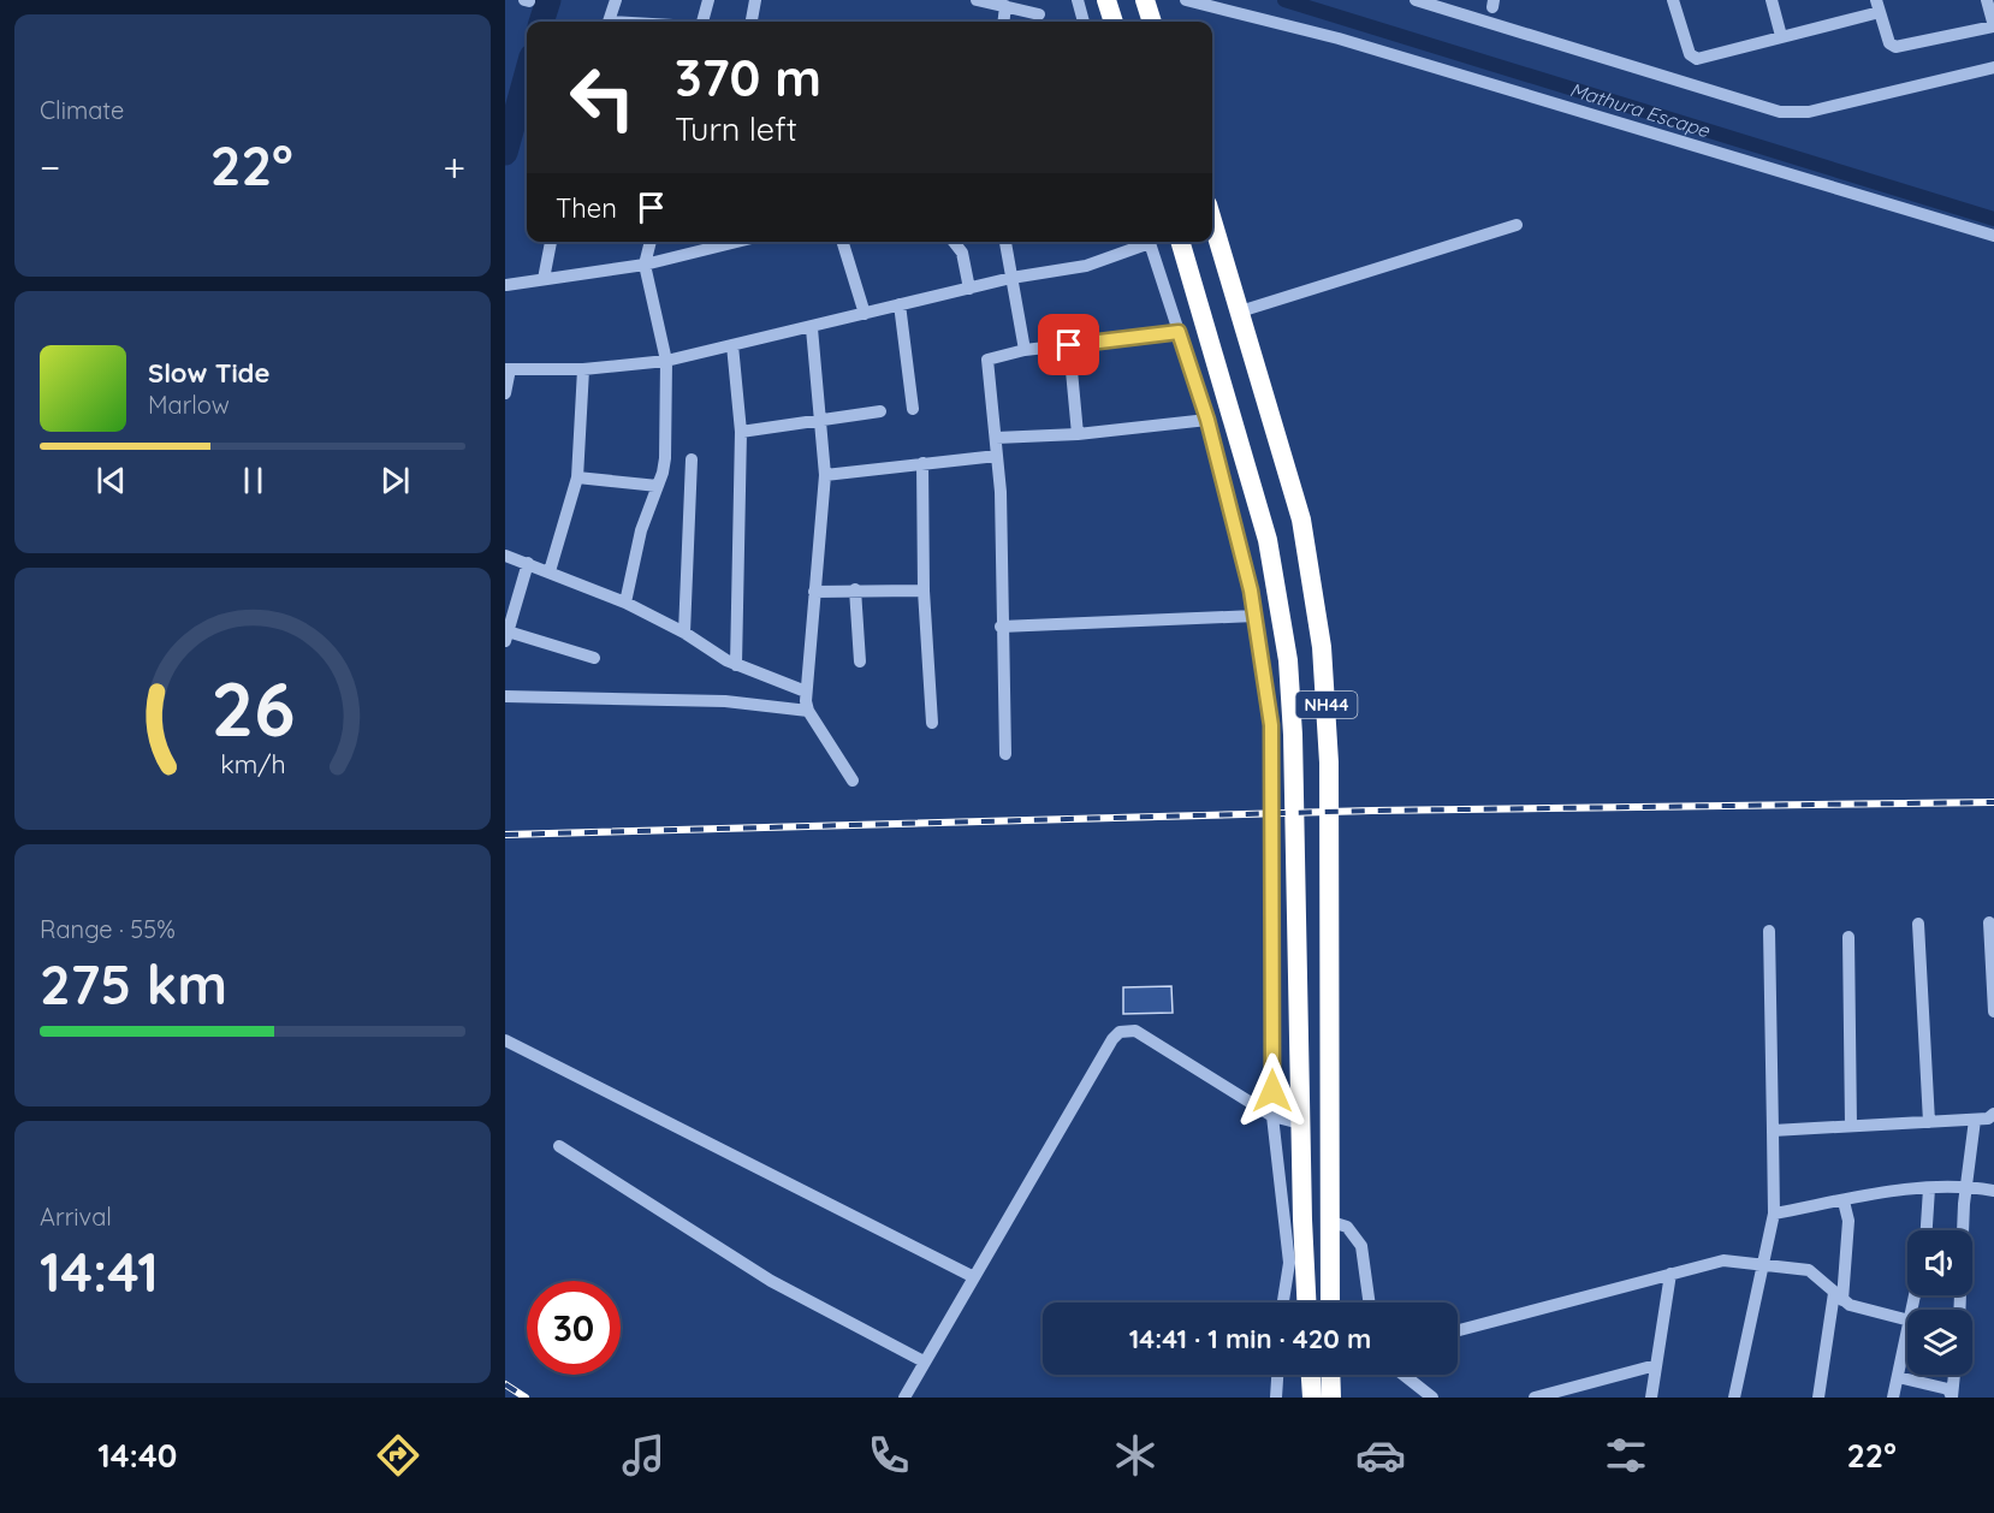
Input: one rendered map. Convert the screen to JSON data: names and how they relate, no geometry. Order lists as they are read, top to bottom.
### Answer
{
  "streets": {
    "highway": ["NH44"]
  },
  "water": ["Mathura Escape"],
  "page": {
    "tile": [
      "Climate",
      ["Range · 55%", "275 km"],
      ["Arrival", "14:41"]
    ],
    "turn": ["370 m", "Turn left"],
    "heat": ["−", "22°", "+"],
    "then": "Then",
    "song": ["Slow Tide", "Marlow"],
    "limit": "30",
    "trip": "14:41 · 1 min · 420 m",
    "tabs": ["14:40", "22°"],
    "gauge": ["26", "km/h"]
  }
}
